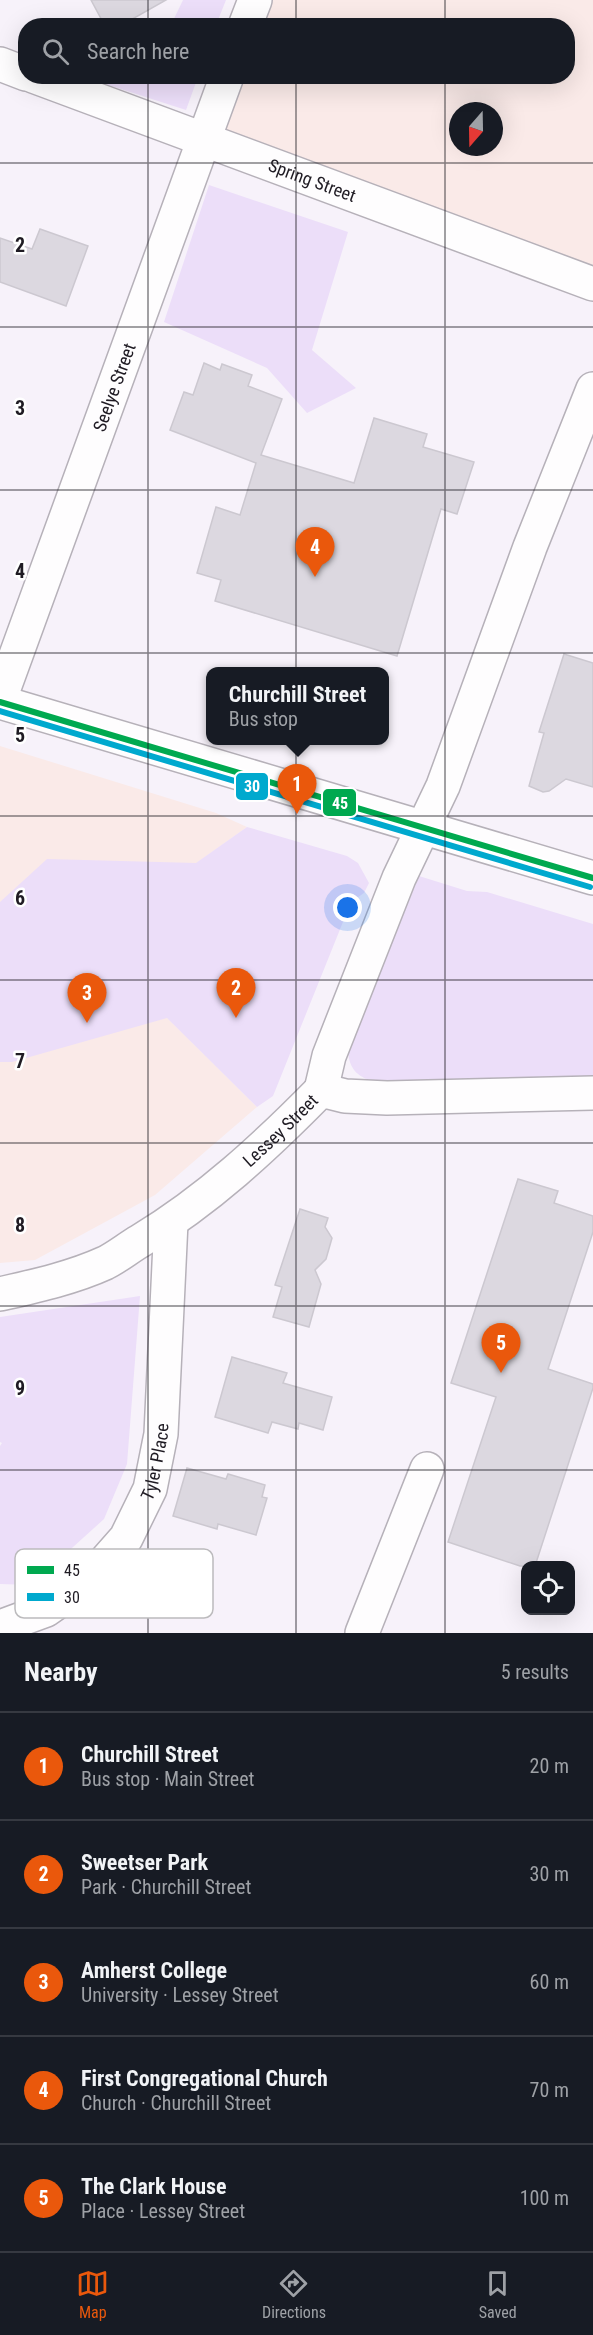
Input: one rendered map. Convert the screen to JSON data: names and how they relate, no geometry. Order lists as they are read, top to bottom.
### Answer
{
  "streets": {
    "street": [
      "Spring Street",
      "Seelye Street",
      "Lessey Street",
      "Tyler Place"
    ]
  },
  "crossings": [
    ["Spring Street", "Seelye Street"],
    ["Lessey Street", "Tyler Place"]
  ],
  "lines": ["transit line 45", "transit line 30"],
  "legend": ["45", "30"],
  "north": "bottom",
  "page": {
    "search": "Search here",
    "pins": [
      "4",
      "1",
      "2",
      "3",
      "5"
    ],
    "popup": ["Churchill Street", "Bus stop"],
    "heading": ["Nearby", "5 results"],
    "list": [
      {
        "mark": "1",
        "name": "Churchill Street",
        "note": "Bus stop · Main Street",
        "value": "20 m"
      },
      {
        "mark": "2",
        "name": "Sweetser Park",
        "note": "Park · Churchill Street",
        "value": "30 m"
      },
      {
        "mark": "3",
        "name": "Amherst College",
        "note": "University · Lessey Street",
        "value": "60 m"
      },
      {
        "mark": "4",
        "name": "First Congregational Church",
        "note": "Church · Churchill Street",
        "value": "70 m"
      },
      {
        "mark": "5",
        "name": "The Clark House",
        "note": "Place · Lessey Street",
        "value": "100 m"
      }
    ],
    "nav": ["Map", "Directions", "Saved"]
  },
  "grid": {
    "rows": [
      "2",
      "3",
      "4",
      "5",
      "6",
      "7",
      "8",
      "9"
    ]
  }
}
